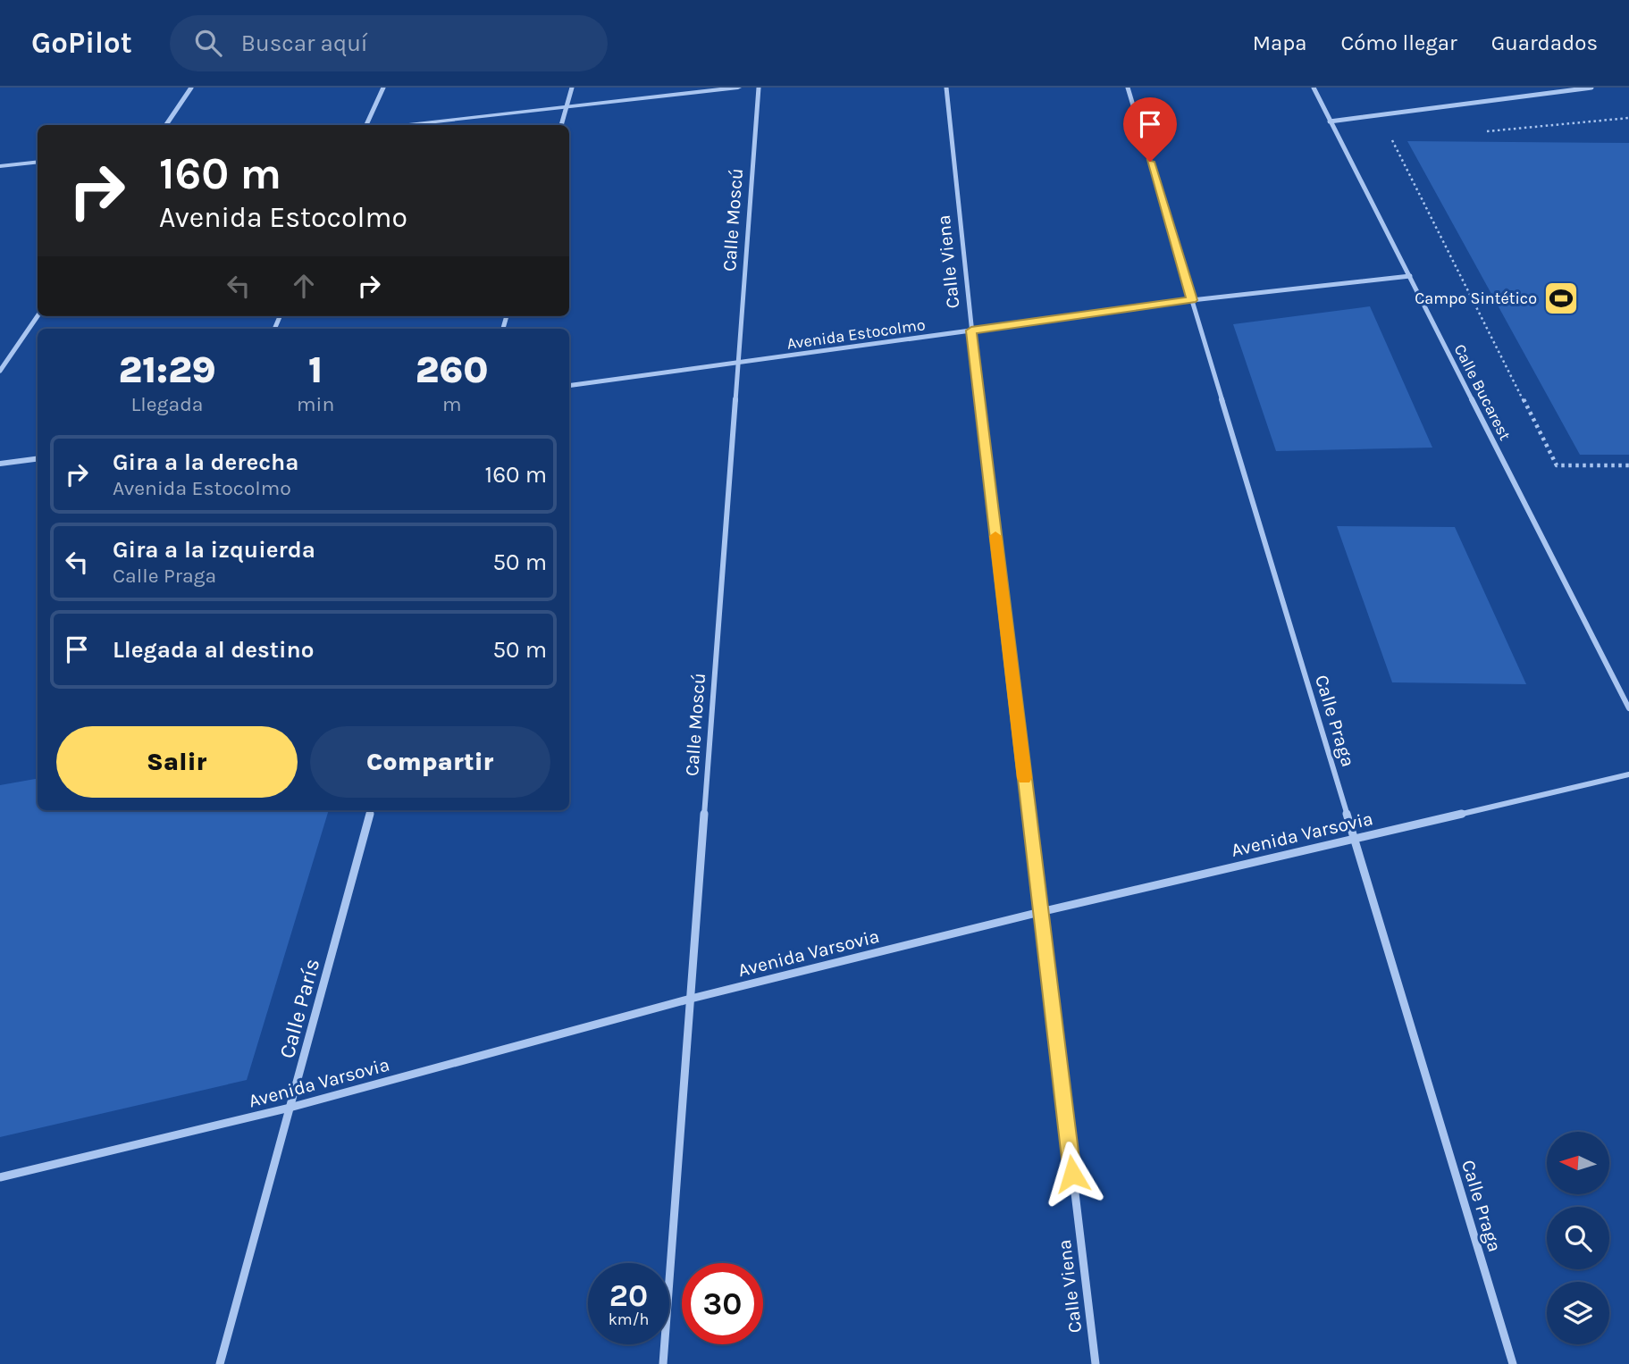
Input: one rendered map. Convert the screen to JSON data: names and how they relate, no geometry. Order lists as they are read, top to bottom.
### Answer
{
  "streets": {
    "street": [
      "Calle Moscú",
      "Calle Viena",
      "Avenida Estocolmo",
      "Calle Bucarest",
      "Calle Praga",
      "Avenida Varsovia",
      "Calle París"
    ]
  },
  "crossings": [
    ["Calle Moscú", "Avenida Estocolmo"],
    ["Calle Moscú", "Avenida Varsovia"],
    ["Calle Viena", "Avenida Estocolmo"],
    ["Calle Viena", "Avenida Varsovia"],
    ["Avenida Estocolmo", "Calle Bucarest"],
    ["Avenida Estocolmo", "Calle Praga"],
    ["Calle Praga", "Avenida Varsovia"],
    ["Avenida Varsovia", "Calle París"]
  ],
  "places": {
    "sports": ["Campo Sintético"]
  },
  "north": "left",
  "page": {
    "header": "GoPilot",
    "search": "Buscar aquí",
    "nav": ["Mapa", "Cómo llegar", "Guardados"],
    "turn": ["160 m", "Avenida Estocolmo"],
    "eta": [
      "21:29",
      "Llegada",
      "1",
      "min",
      "260",
      "m"
    ],
    "list": [
      {
        "name": "Gira a la derecha",
        "note": "Avenida Estocolmo",
        "value": "160 m"
      },
      {
        "name": "Gira a la izquierda",
        "note": "Calle Praga",
        "value": "50 m"
      },
      {
        "name": "Llegada al destino",
        "value": "50 m"
      }
    ],
    "buttons": ["Salir", "Compartir"],
    "speed": "20 km/h",
    "limit": "30"
  }
}
